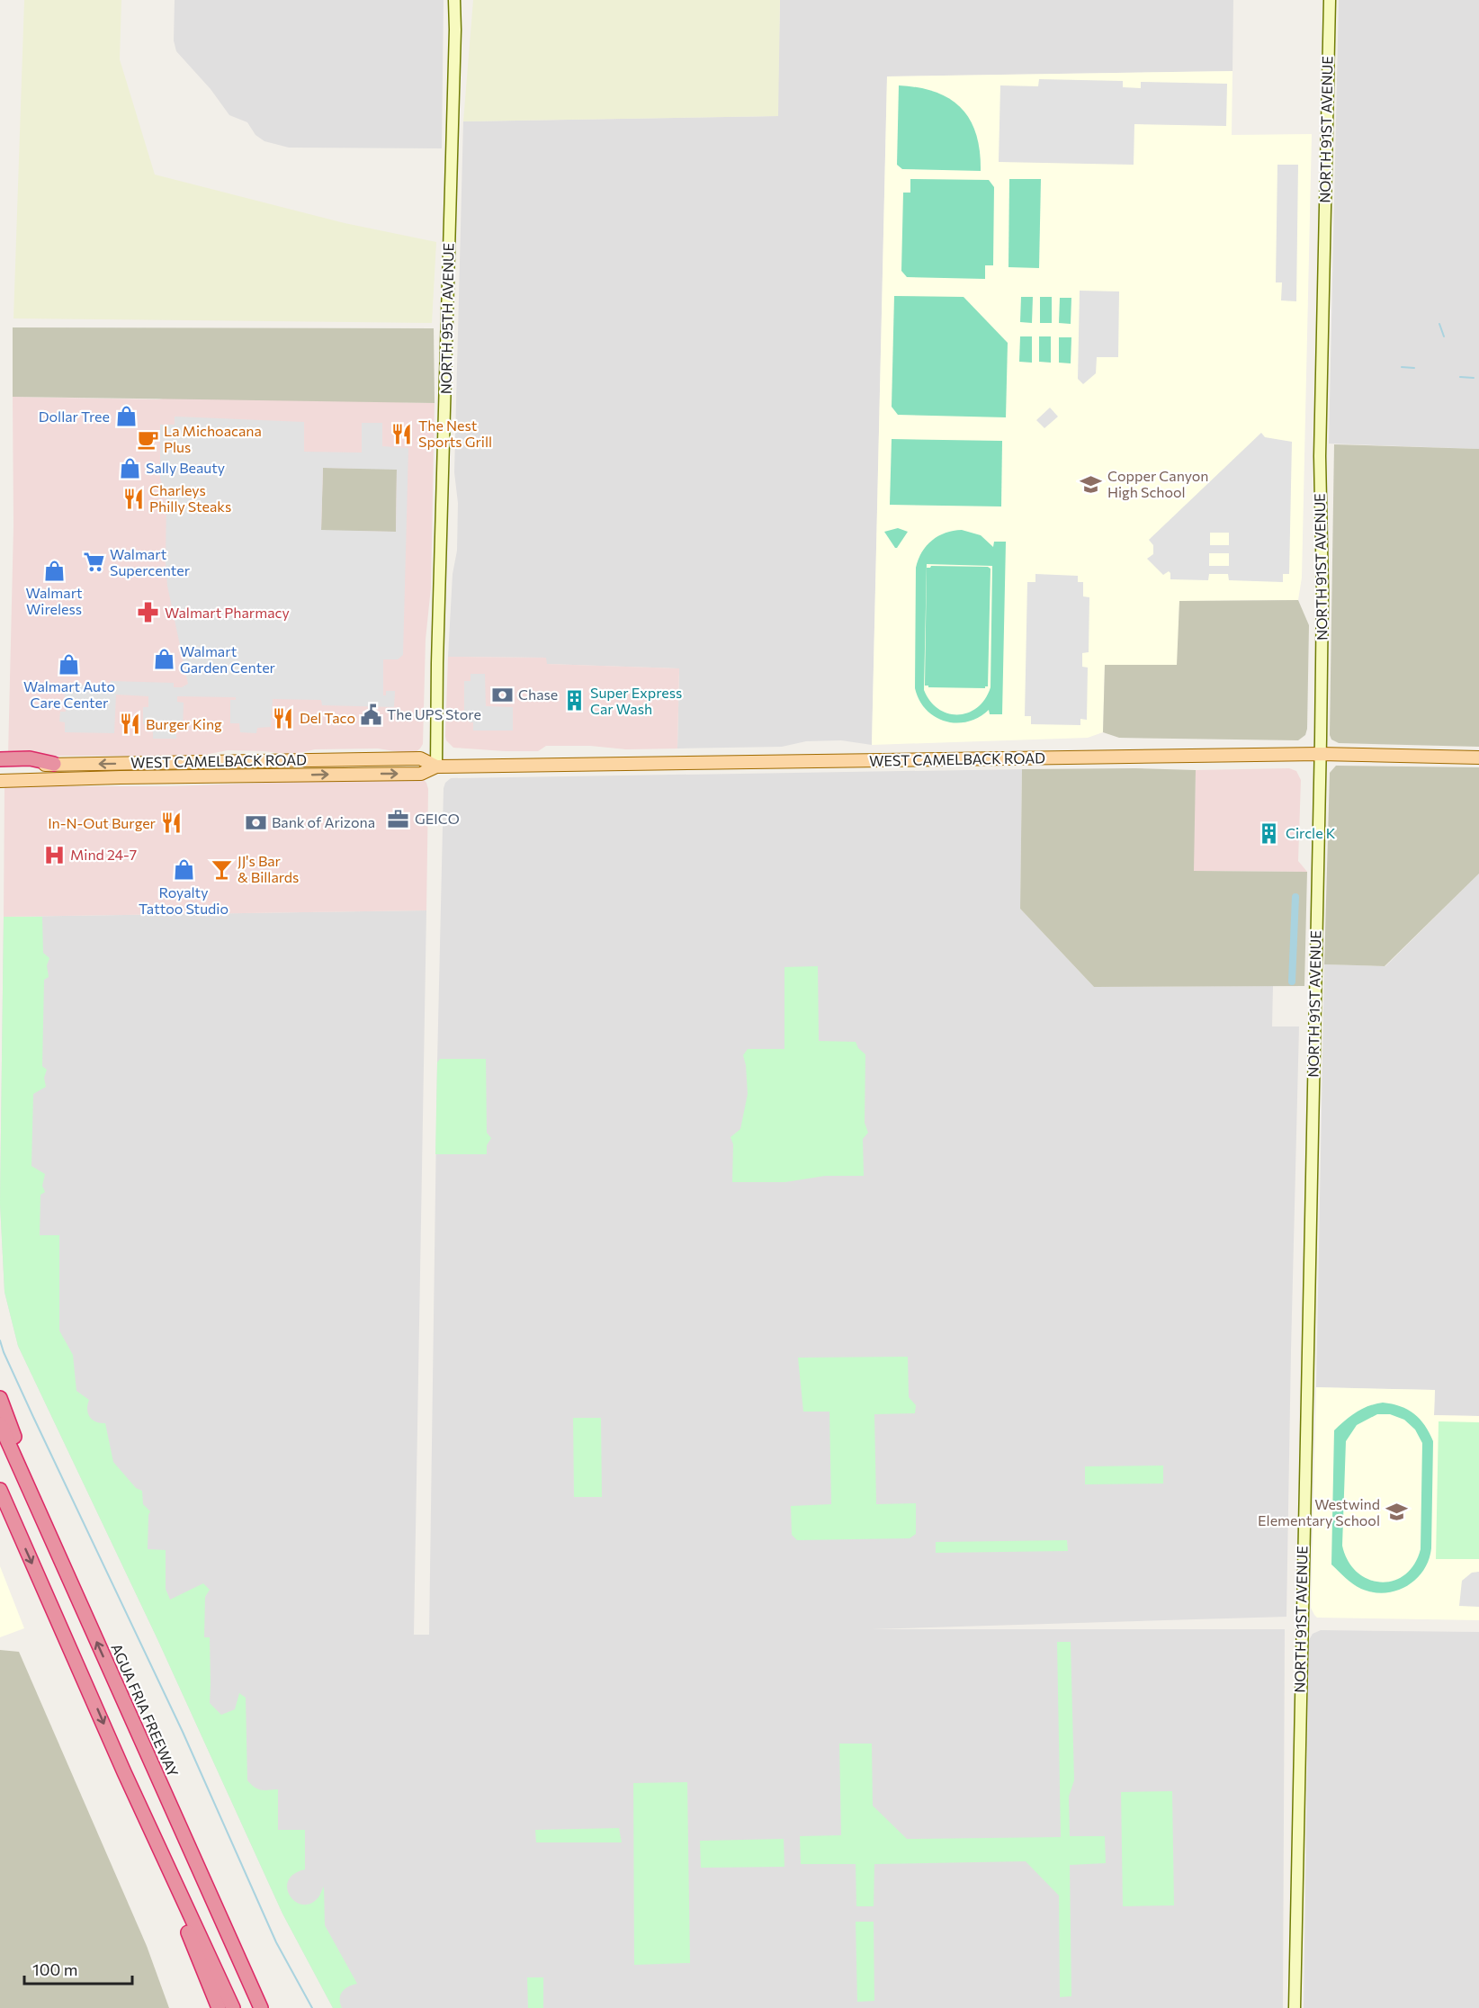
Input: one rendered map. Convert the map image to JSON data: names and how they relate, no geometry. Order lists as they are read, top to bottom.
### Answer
{
  "streets": {
    "highway": ["AGUA FRIA FREEWAY"],
    "main road": ["NORTH 91ST AVENUE", "NORTH 95TH AVENUE", "WEST CAMELBACK ROAD"]
  },
  "crossings": [
    ["NORTH 91ST AVENUE", "WEST CAMELBACK ROAD"],
    ["NORTH 95TH AVENUE", "WEST CAMELBACK ROAD"]
  ],
  "places": {
    "shop": [
      "Dollar Tree",
      "Sally Beauty",
      "Walmart Wireless",
      "Walmart Garden Center",
      "Walmart Auto Care Center",
      "Royalty Tattoo Studio"
    ],
    "restaurant": [
      "The Nest Sports Grill",
      "Charleys Philly Steaks",
      "Del Taco",
      "Burger King",
      "In-N-Out Burger"
    ],
    "cafe": ["La Michoacana Plus"],
    "school or university": ["Copper Canyon High School", "Westwind Elementary School"],
    "supermarket": ["Walmart Supercenter"],
    "pharmacy": ["Walmart Pharmacy"],
    "bank": ["Chase", "Bank of Arizona"],
    "building": ["Super Express Car Wash", "Circle K"],
    "public building": ["The UPS Store"],
    "office": ["GEICO"],
    "hospital": ["Mind 24-7"],
    "bar": ["JJ's Bar & Billards"]
  },
  "scale_bar": "100 m"
}
